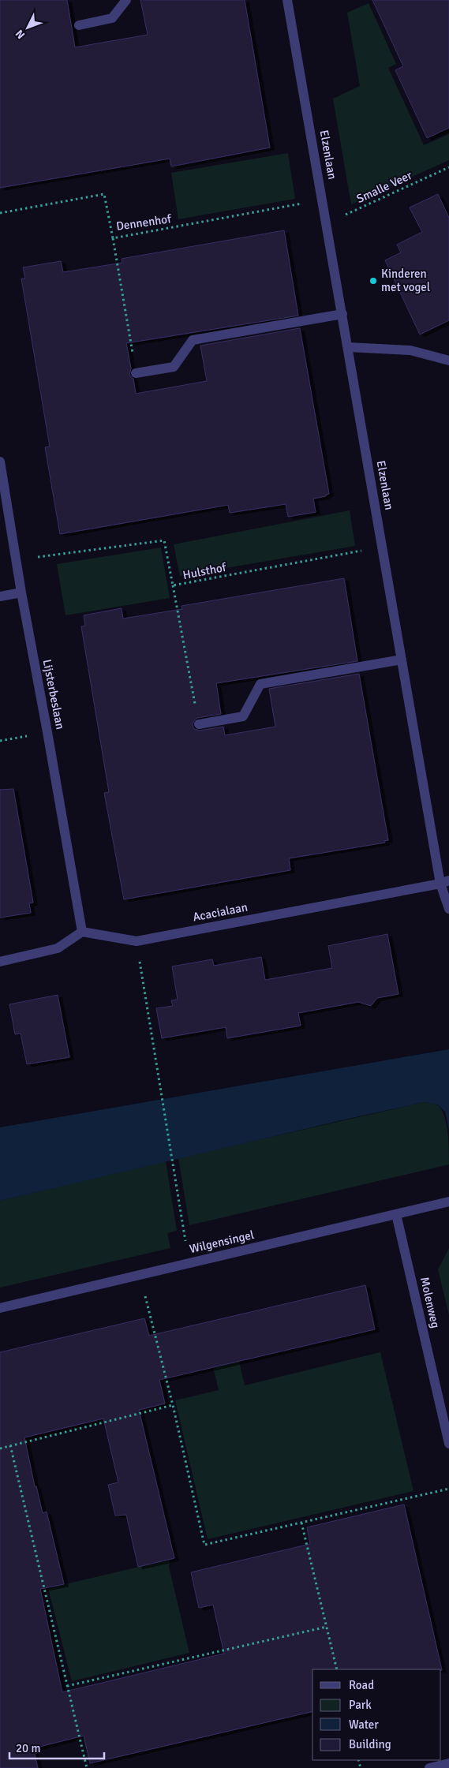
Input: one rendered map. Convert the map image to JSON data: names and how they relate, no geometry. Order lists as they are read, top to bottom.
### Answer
{
  "streets": {
    "street": [
      "Elzenlaan",
      "Lijsterbeslaan",
      "Acacialaan",
      "Wilgensingel",
      "Molenweg"
    ],
    "path": ["Smalle Veer", "Dennenhof", "Hulsthof"]
  },
  "crossings": [
    ["Elzenlaan", "Smalle Veer"],
    ["Elzenlaan", "Dennenhof"],
    ["Elzenlaan", "Hulsthof"],
    ["Elzenlaan", "Acacialaan"],
    ["Hulsthof", "Lijsterbeslaan"],
    ["Lijsterbeslaan", "Acacialaan"],
    ["Wilgensingel", "Molenweg"]
  ],
  "places": ["Kinderen met vogel"],
  "legend": [
    "Road",
    "Park",
    "Water",
    "Building"
  ],
  "scale_bar": "20 m",
  "north": "bottom left"
}
